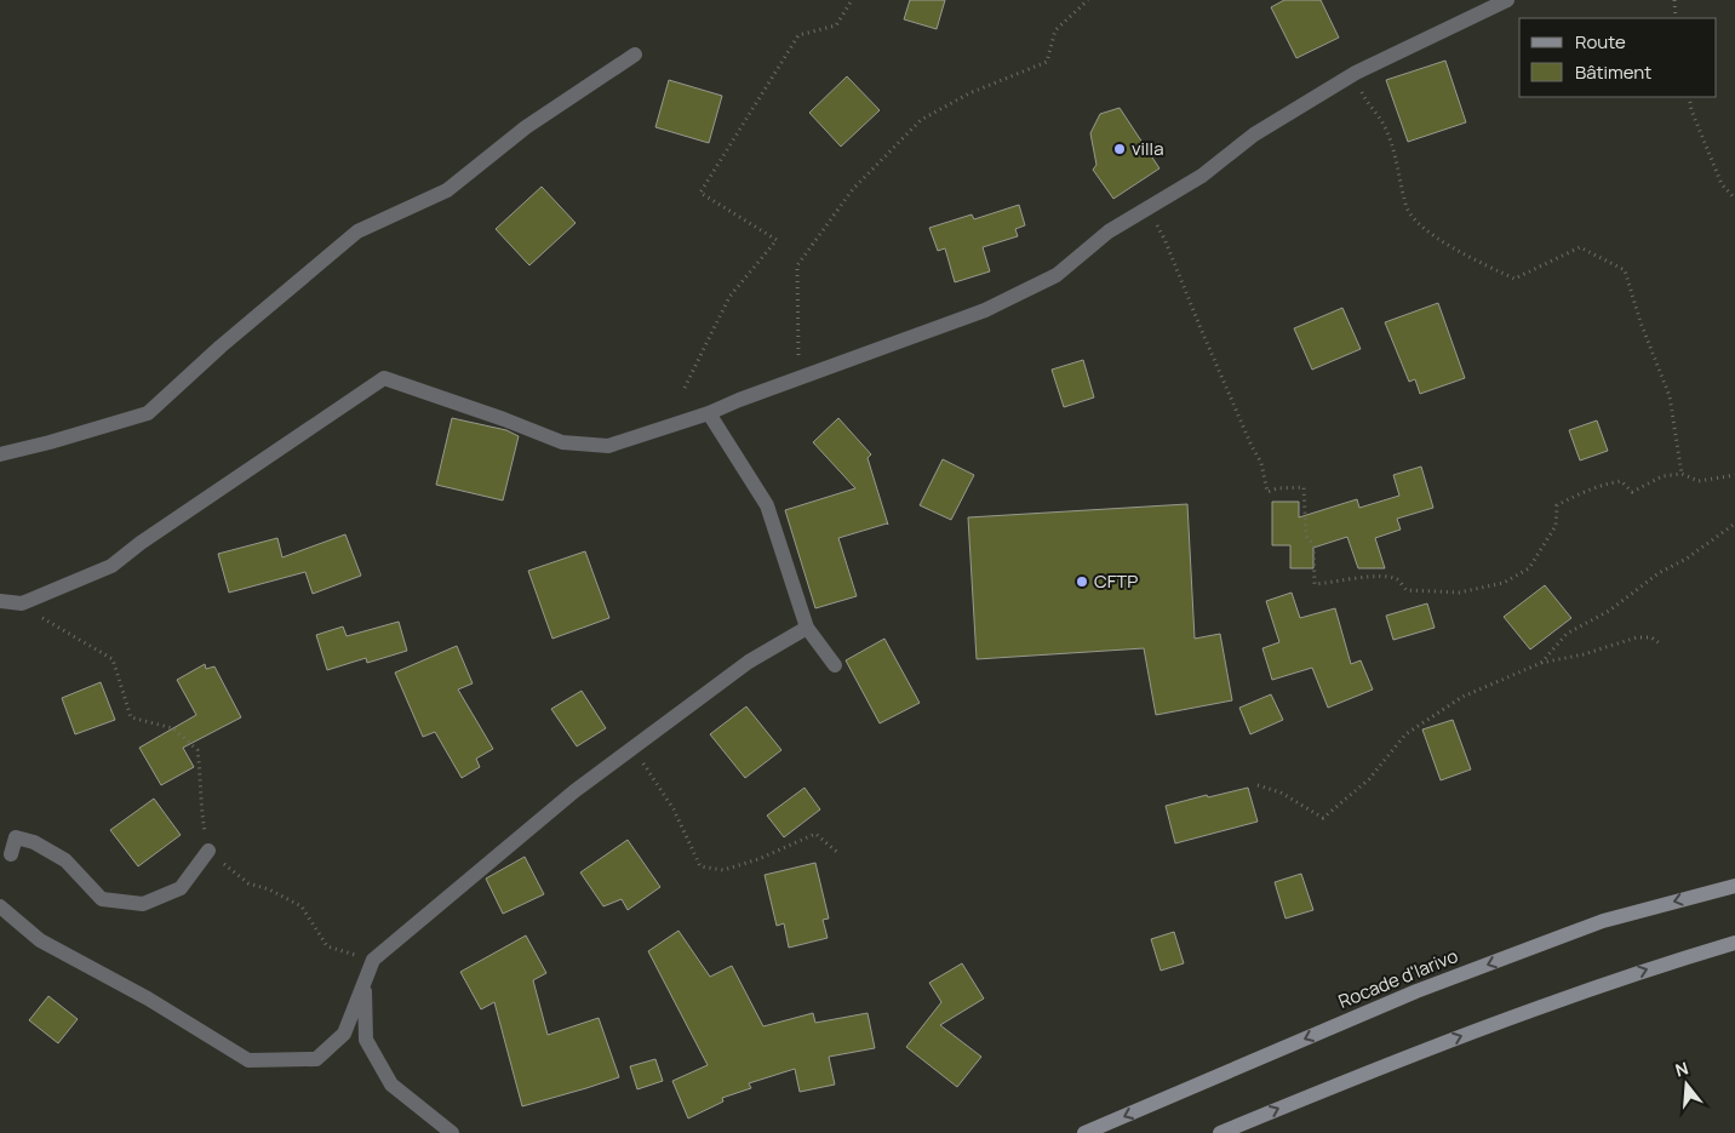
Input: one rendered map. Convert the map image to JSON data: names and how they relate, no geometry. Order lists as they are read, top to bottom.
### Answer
{
  "streets": {
    "main road": ["Rocade d'Iarivo"]
  },
  "places": ["villa", "CFTP"],
  "legend": ["Route", "Bâtiment"],
  "north": "top"
}
